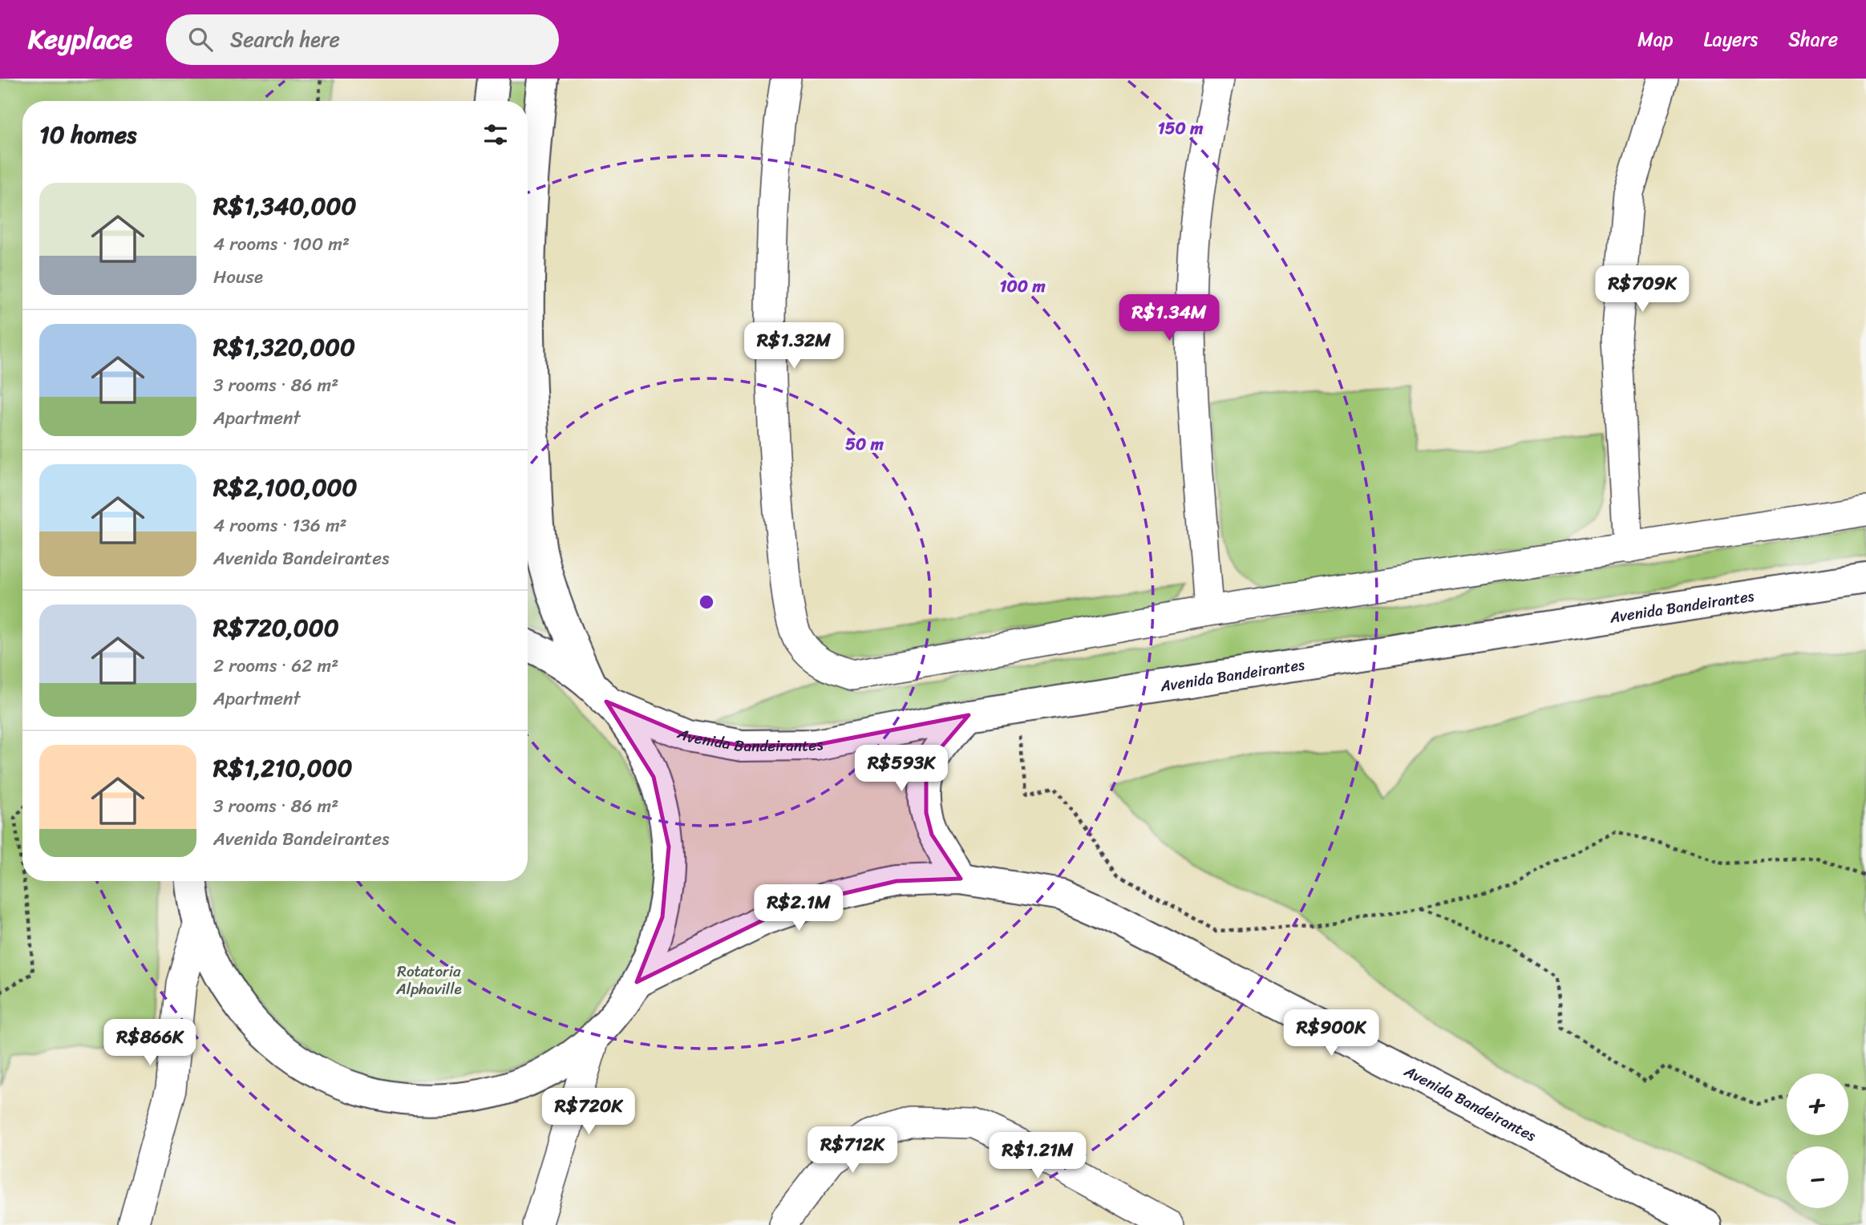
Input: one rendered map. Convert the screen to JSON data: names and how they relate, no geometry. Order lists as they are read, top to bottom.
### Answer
{
  "streets": {
    "street": ["Avenida Bandeirantes"]
  },
  "parks": ["Rotatoria Alphaville"],
  "page": {
    "header": "Keyplace",
    "search": "Search here",
    "nav": ["Map", "Layers", "Share"],
    "heading": "10 homes",
    "list": [
      {
        "name": "R$1,340,000",
        "note": "4 rooms · 100 m² · House"
      },
      {
        "name": "R$1,320,000",
        "note": "3 rooms · 86 m² · Apartment"
      },
      {
        "name": "R$2,100,000",
        "note": "4 rooms · 136 m² · Avenida Bandeirantes"
      },
      {
        "name": "R$720,000",
        "note": "2 rooms · 62 m² · Apartment"
      },
      {
        "name": "R$1,210,000",
        "note": "3 rooms · 86 m² · Avenida Bandeirantes"
      }
    ],
    "price": [
      "R$709K",
      "R$1.34M",
      "R$1.32M",
      "R$593K",
      "R$2.1M",
      "R$900K",
      "R$866K",
      "R$720K",
      "R$712K",
      "R$1.21M"
    ],
    "map_buttons": ["+", "−"]
  },
  "rings": ["150 m", "100 m", "50 m"]
}
